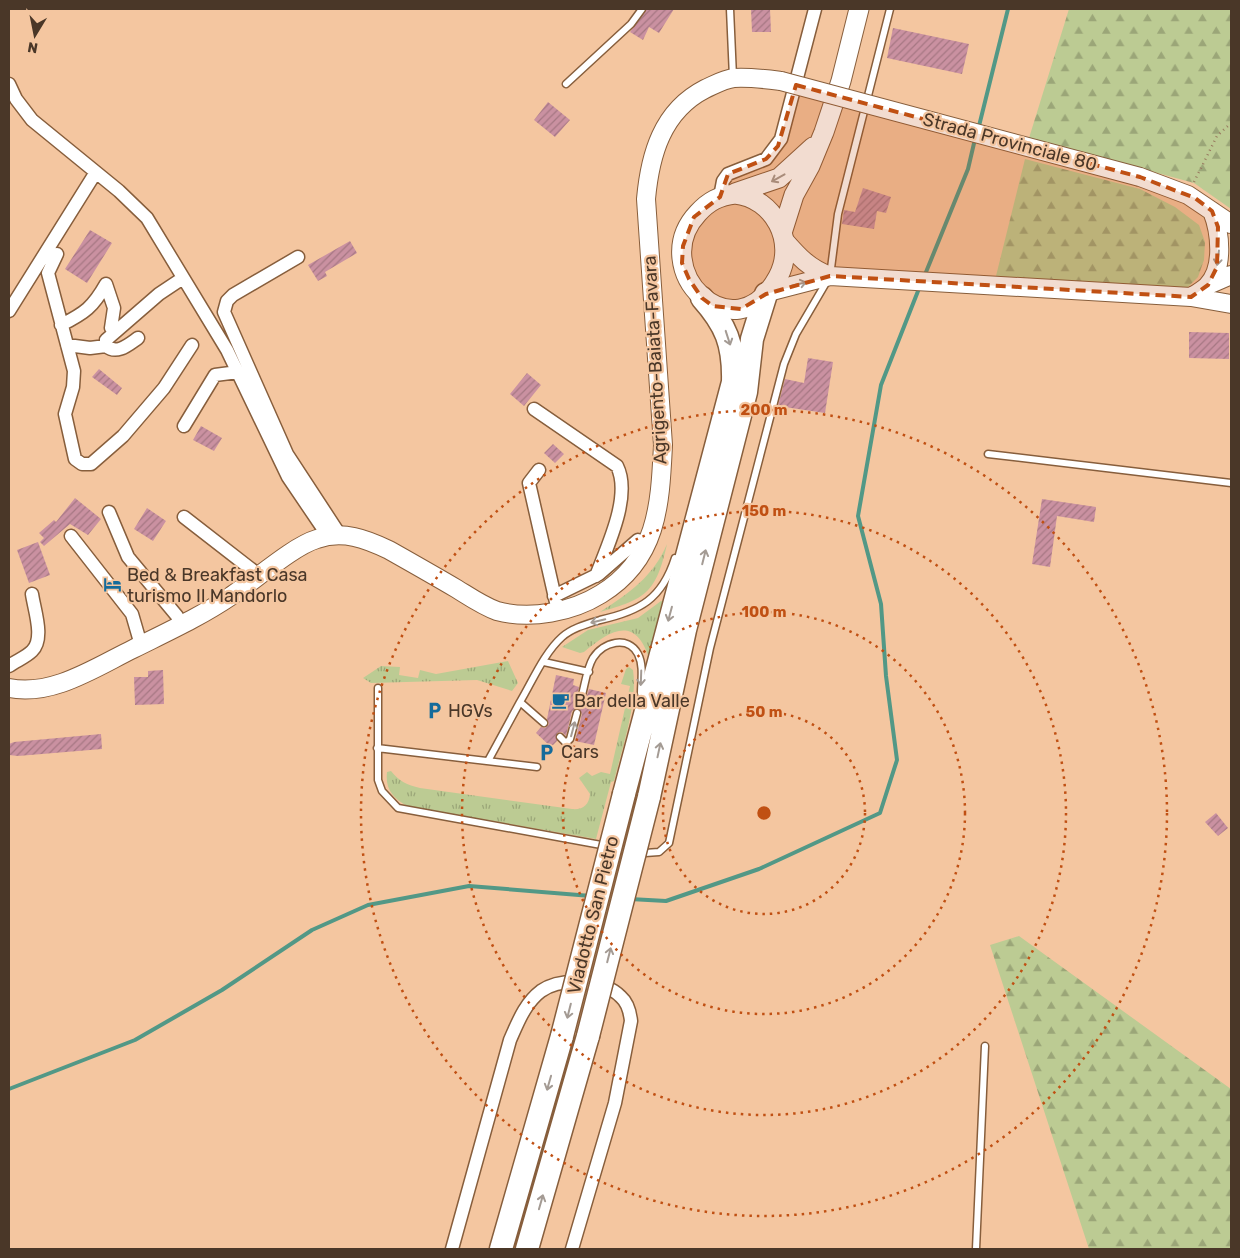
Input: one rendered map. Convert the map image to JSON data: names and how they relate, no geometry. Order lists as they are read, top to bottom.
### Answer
{
  "streets": {
    "highway": ["Viadotto San Pietro"],
    "street": ["Strada Provinciale 80", "Agrigento-Baiata-Favara"]
  },
  "crossings": [
    ["Strada Provinciale 80", "Agrigento-Baiata-Favara"]
  ],
  "places": {
    "hotel": ["Bed & Breakfast Casa turismo Il Mandorlo"],
    "cafe": ["Bar della Valle"],
    "parking": ["HGVs", "Cars"]
  },
  "north": "bottom",
  "rings": [
    "200 m",
    "150 m",
    "100 m",
    "50 m"
  ]
}
